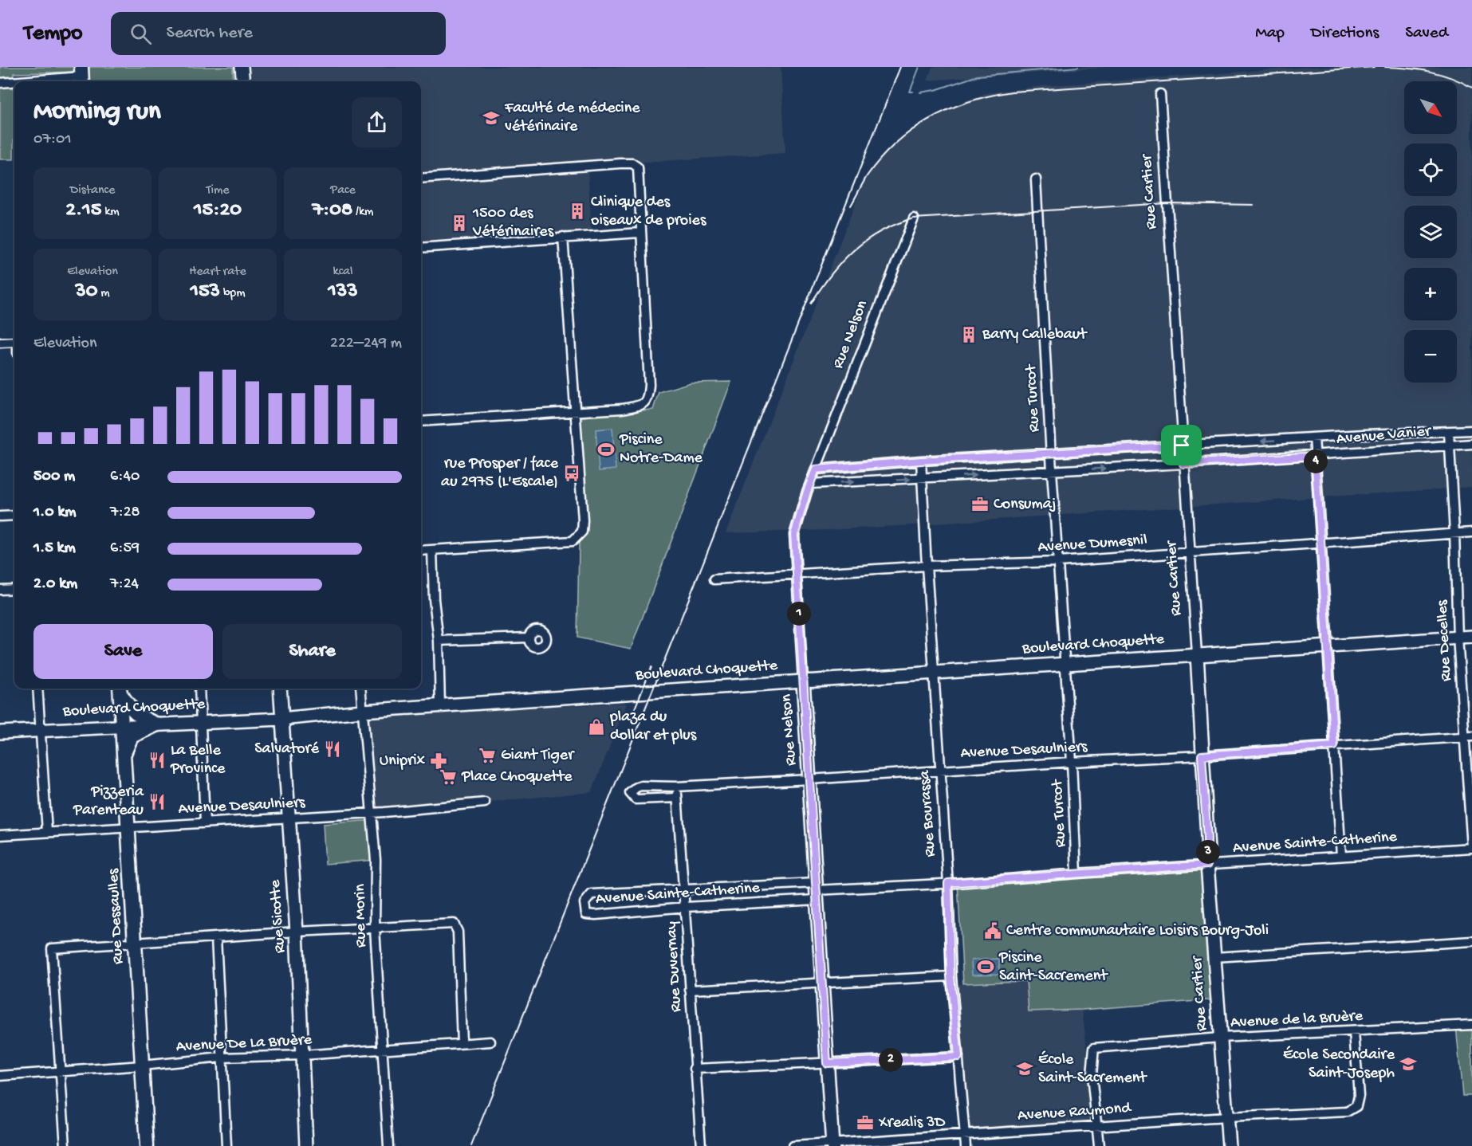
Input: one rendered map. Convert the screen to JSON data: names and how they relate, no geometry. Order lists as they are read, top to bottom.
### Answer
{
  "streets": {
    "main road": ["Rue Dessaulles"],
    "street": [
      "Rue Cartier",
      "Rue Nelson",
      "Rue Turcot",
      "Avenue Vanier",
      "Avenue Dumesnil",
      "Rue Decelles",
      "Boulevard Choquette",
      "Avenue Desaulniers",
      "Rue Bourassa",
      "Avenue Sainte-Catherine",
      "Rue Morin",
      "Rue Sicotte",
      "Rue Duvernay",
      "Avenue de la Bruère",
      "Avenue De La Bruère",
      "Avenue Raymond"
    ]
  },
  "crossings": [
    ["Rue Cartier", "Avenue Vanier"],
    ["Rue Cartier", "Avenue Dumesnil"],
    ["Rue Cartier", "Boulevard Choquette"],
    ["Rue Cartier", "Avenue Desaulniers"],
    ["Rue Cartier", "Avenue Sainte-Catherine"],
    ["Rue Cartier", "Avenue de la Bruère"],
    ["Rue Cartier", "Avenue Raymond"],
    ["Rue Nelson", "Avenue Vanier"],
    ["Rue Nelson", "Avenue Dumesnil"],
    ["Rue Nelson", "Boulevard Choquette"],
    ["Rue Nelson", "Avenue Desaulniers"],
    ["Rue Nelson", "Avenue Sainte-Catherine"],
    ["Rue Nelson", "Avenue Raymond"],
    ["Rue Turcot", "Avenue Vanier"],
    ["Rue Turcot", "Avenue Dumesnil"],
    ["Rue Turcot", "Boulevard Choquette"],
    ["Rue Turcot", "Avenue Desaulniers"],
    ["Rue Turcot", "Avenue Sainte-Catherine"],
    ["Avenue Vanier", "Rue Decelles"],
    ["Avenue Vanier", "Rue Bourassa"],
    ["Avenue Dumesnil", "Rue Decelles"],
    ["Avenue Dumesnil", "Rue Bourassa"],
    ["Rue Decelles", "Boulevard Choquette"],
    ["Rue Decelles", "Avenue Desaulniers"],
    ["Rue Decelles", "Avenue Sainte-Catherine"],
    ["Boulevard Choquette", "Rue Bourassa"],
    ["Boulevard Choquette", "Rue Morin"],
    ["Boulevard Choquette", "Rue Dessaulles"],
    ["Boulevard Choquette", "Rue Sicotte"],
    ["Avenue Desaulniers", "Rue Bourassa"],
    ["Avenue Desaulniers", "Rue Morin"],
    ["Avenue Desaulniers", "Rue Dessaulles"],
    ["Avenue Desaulniers", "Rue Sicotte"],
    ["Avenue Desaulniers", "Rue Duvernay"],
    ["Rue Bourassa", "Avenue Sainte-Catherine"],
    ["Rue Bourassa", "Avenue Raymond"],
    ["Avenue Sainte-Catherine", "Rue Duvernay"],
    ["Rue Morin", "Avenue De La Bruère"],
    ["Rue Dessaulles", "Avenue De La Bruère"],
    ["Rue Sicotte", "Avenue De La Bruère"],
    ["Avenue de la Bruère", "Avenue Raymond"]
  ],
  "places": {
    "school or university": ["Faculté de médecine vétérinaire", "École Secondaire Saint-Joseph", "École Saint-Sacrement"],
    "building": ["Clinique des oiseaux de proies", "1500 des Vétérinaires", "Barry Callebaut"],
    "sports": ["Piscine Notre-Dame", "Piscine Saint-Sacrement"],
    "bus stop": ["rue Prosper / face au 2975 (L'Escale)"],
    "office": ["Consumaj", "Xrealis 3D"],
    "shop": ["plaza du dollar et plus"],
    "restaurant": ["Salvatoré", "La Belle Province", "Pizzeria Parenteau"],
    "supermarket": ["Giant Tiger", "Place Choquette"],
    "pharmacy": ["Uniprix"],
    "public building": ["Centre communautaire Loisirs Bourg-Joli"]
  },
  "north": "bottom right",
  "page": {
    "header": "Tempo",
    "search": "Search here",
    "nav": ["Map", "Directions", "Saved"],
    "map_buttons": ["+", "−"],
    "heading": ["Morning run", "07:01"],
    "stats": [
      ["Distance", "2.15 km"],
      ["Time", "15:20"],
      ["Pace", "7:08 /km"],
      ["Elevation", "30 m"],
      ["Heart rate", "153 bpm"],
      ["kcal", "133"]
    ],
    "chart": ["Elevation", "222–249 m"],
    "pins": [
      "4",
      "1",
      "3",
      "2"
    ],
    "list": [
      {
        "name": "500 m",
        "note": "6:40"
      },
      {
        "name": "1.0 km",
        "note": "7:28"
      },
      {
        "name": "1.5 km",
        "note": "6:59"
      },
      {
        "name": "2.0 km",
        "note": "7:24"
      }
    ],
    "buttons": ["Save", "Share"]
  }
}
